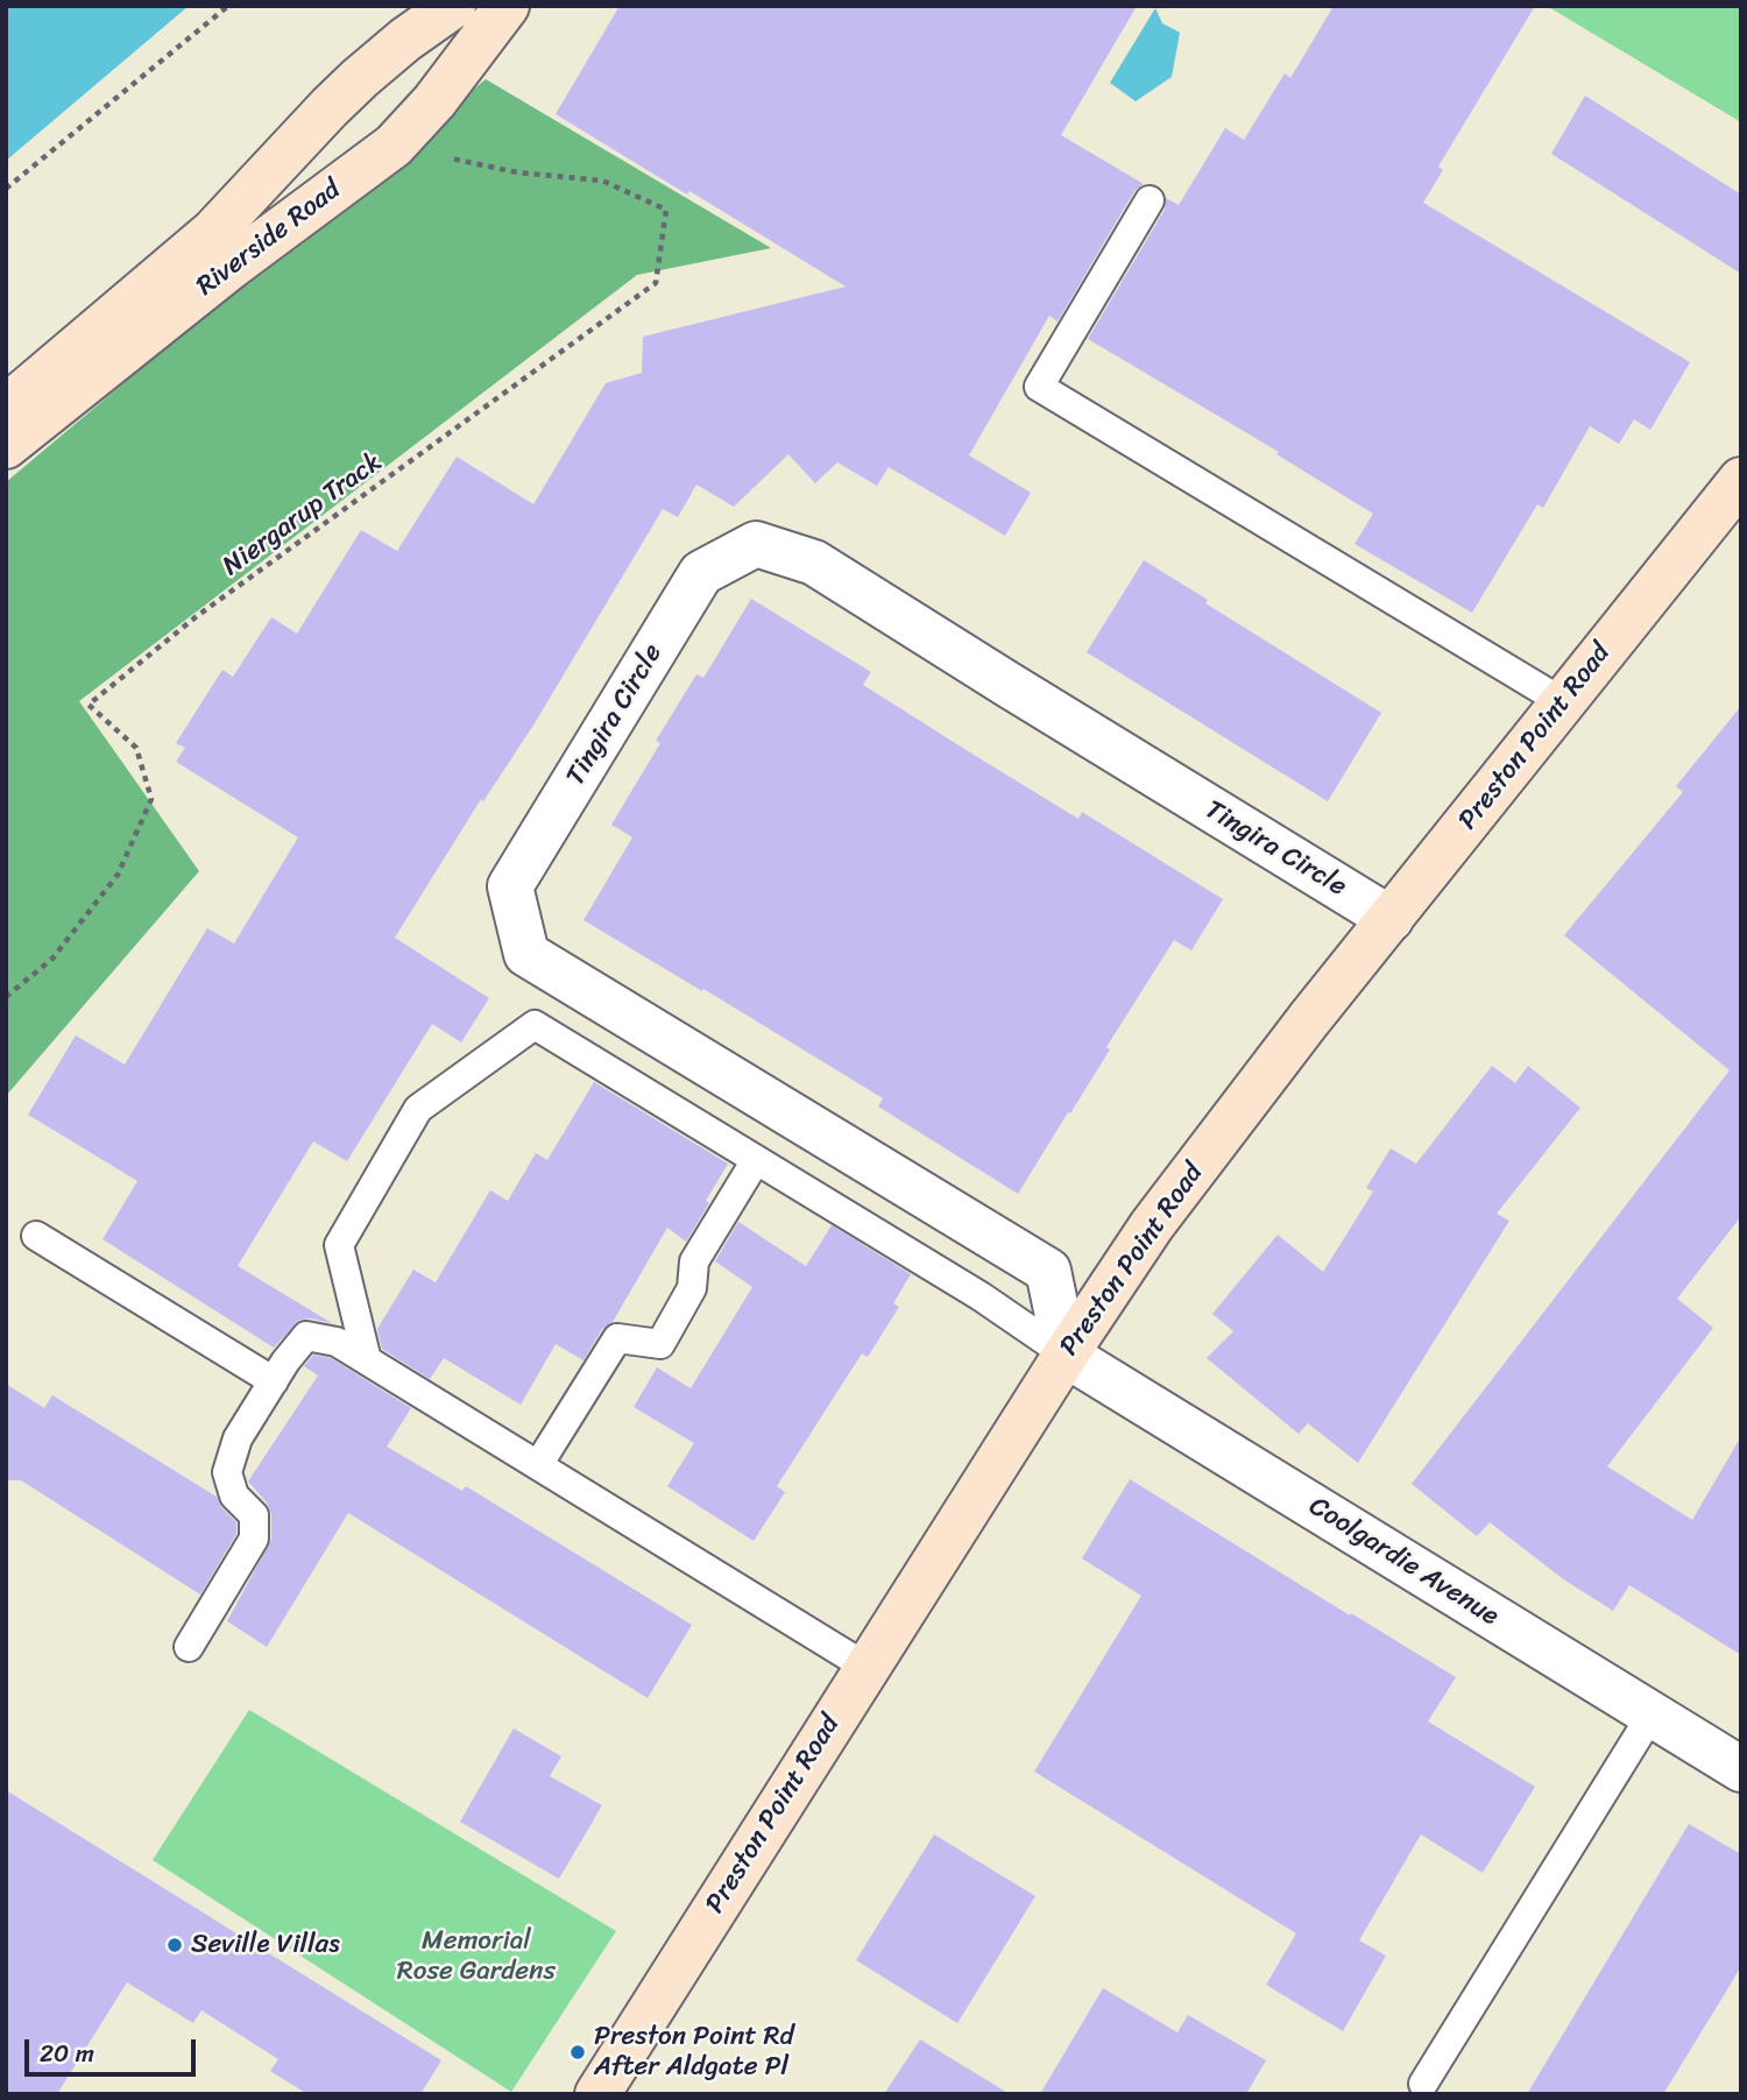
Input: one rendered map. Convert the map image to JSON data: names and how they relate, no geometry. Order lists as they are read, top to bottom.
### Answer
{
  "streets": {
    "main road": ["Riverside Road", "Preston Point Road"],
    "street": ["Tingira Circle", "Coolgardie Avenue"],
    "path": ["Niergarup Track"]
  },
  "crossings": [
    ["Tingira Circle", "Preston Point Road"],
    ["Tingira Circle", "Coolgardie Avenue"],
    ["Preston Point Road", "Coolgardie Avenue"]
  ],
  "parks": ["Memorial Rose Gardens"],
  "places": ["Seville Villas", "Preston Point Rd After Aldgate Pl"],
  "scale_bar": "20 m"
}
